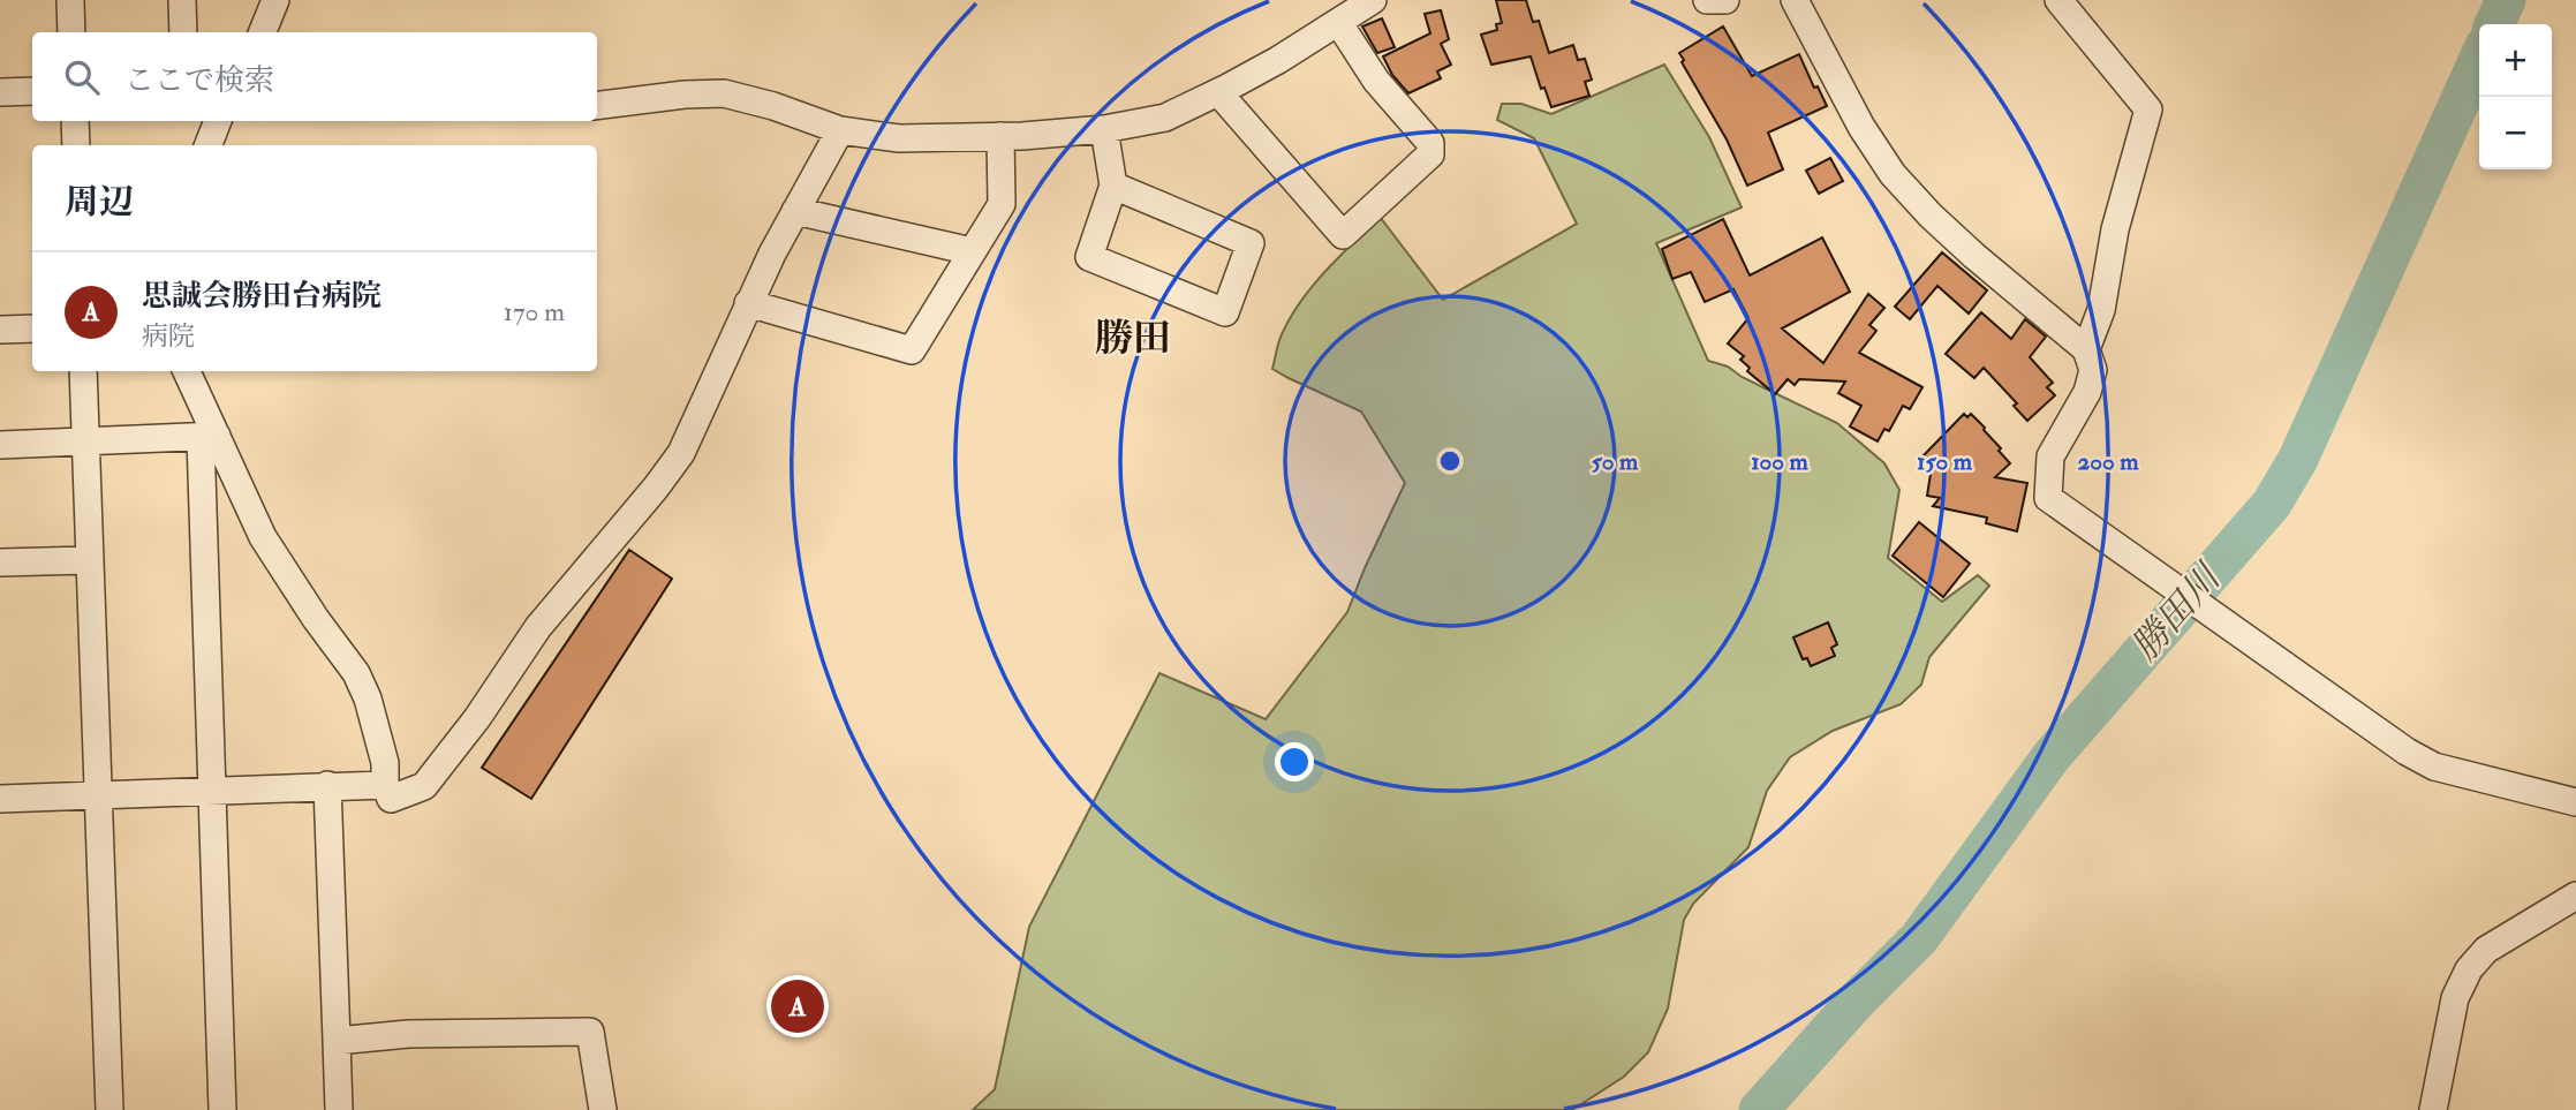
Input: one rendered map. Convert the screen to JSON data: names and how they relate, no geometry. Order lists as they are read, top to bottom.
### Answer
{
  "districts": ["勝田"],
  "water": ["勝田川"],
  "page": {
    "map_buttons": ["+", "−"],
    "search": "ここで検索",
    "heading": "周辺",
    "list": [
      {
        "mark": "A",
        "name": "思誠会勝田台病院",
        "note": "病院",
        "value": "170 m"
      }
    ],
    "pins": "A"
  },
  "rings": [
    "50 m",
    "100 m",
    "150 m",
    "200 m"
  ]
}
